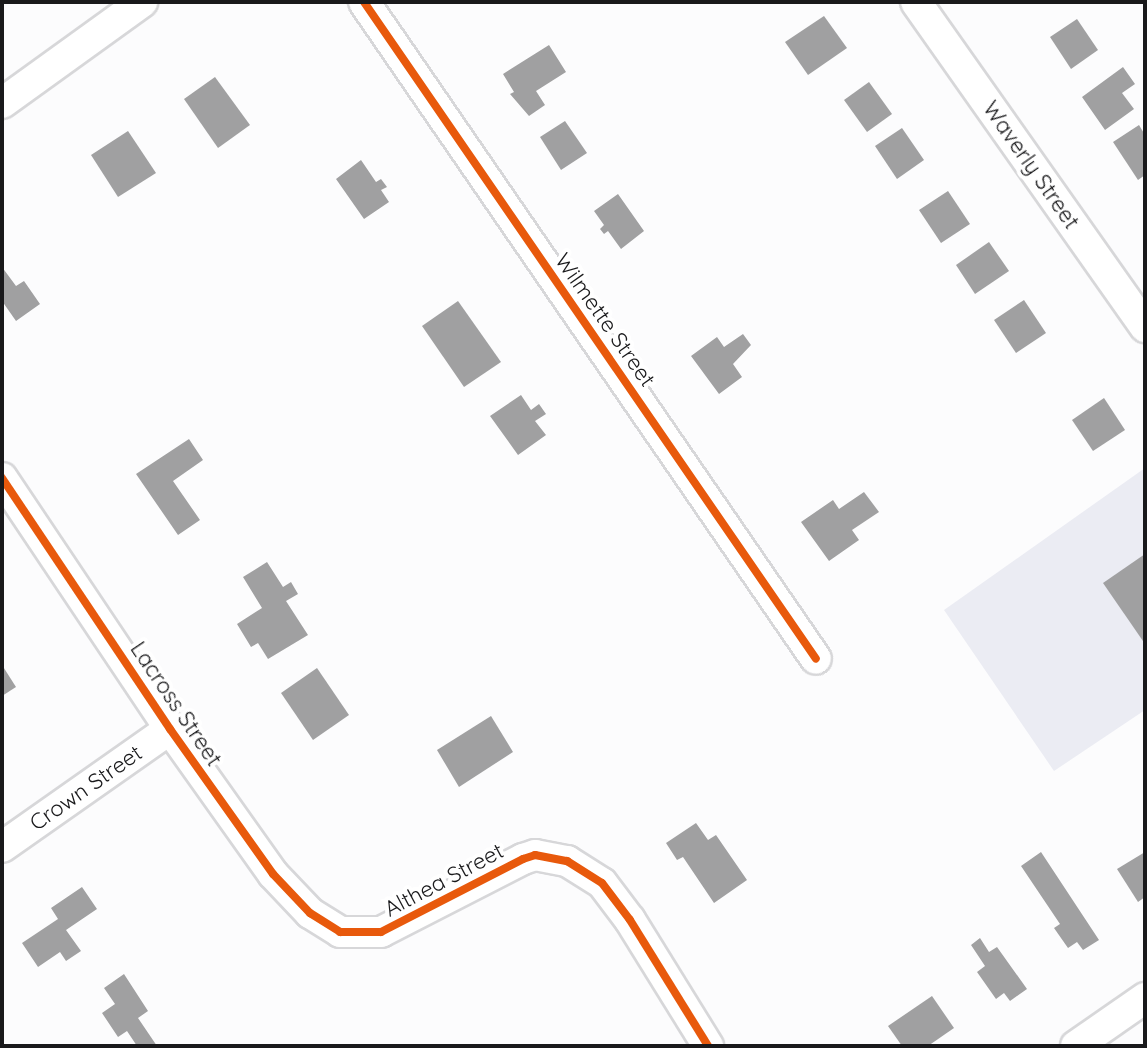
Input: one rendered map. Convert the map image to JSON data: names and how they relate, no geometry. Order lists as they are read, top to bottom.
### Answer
{
  "streets": {
    "street": [
      "Waverly Street",
      "Wilmette Street",
      "Lacross Street",
      "Crown Street",
      "Althea Street"
    ]
  },
  "crossings": [
    ["Lacross Street", "Crown Street"],
    ["Lacross Street", "Althea Street"]
  ]
}
